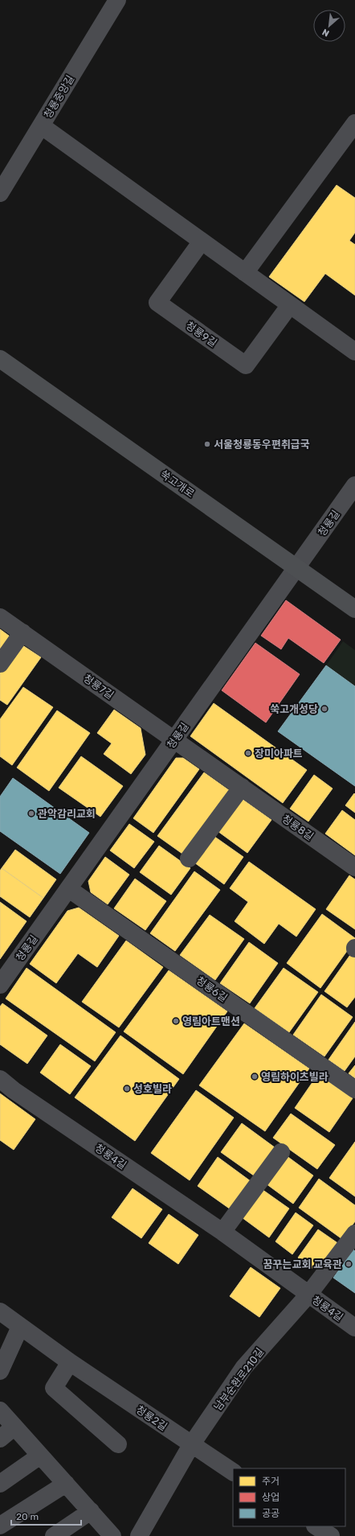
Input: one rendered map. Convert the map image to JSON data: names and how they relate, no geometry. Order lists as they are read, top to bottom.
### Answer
{
  "streets": {
    "main road": ["쑥고개로"],
    "street": [
      "청룡중앙길",
      "청룡9길",
      "청룡길",
      "청룡7길",
      "청룡8길",
      "청룡6길",
      "청룡4길",
      "남부순환로210길",
      "청룡2길"
    ]
  },
  "crossings": [
    ["쑥고개로", "청룡길"],
    ["청룡길", "청룡7길"],
    ["청룡길", "청룡8길"],
    ["청룡길", "청룡6길"],
    ["청룡7길", "청룡8길"],
    ["청룡4길", "남부순환로210길"],
    ["남부순환로210길", "청룡2길"]
  ],
  "places": [
    "서울청룡동우편취급국",
    "쑥고개성당",
    "장미아파트",
    "관악감리교회",
    "영림아트맨션",
    "영림하이츠빌라",
    "성호빌라",
    "꿈꾸는교회 교육관"
  ],
  "legend": ["주거", "상업", "공공"],
  "scale_bar": "20 m",
  "north": "bottom left"
}
